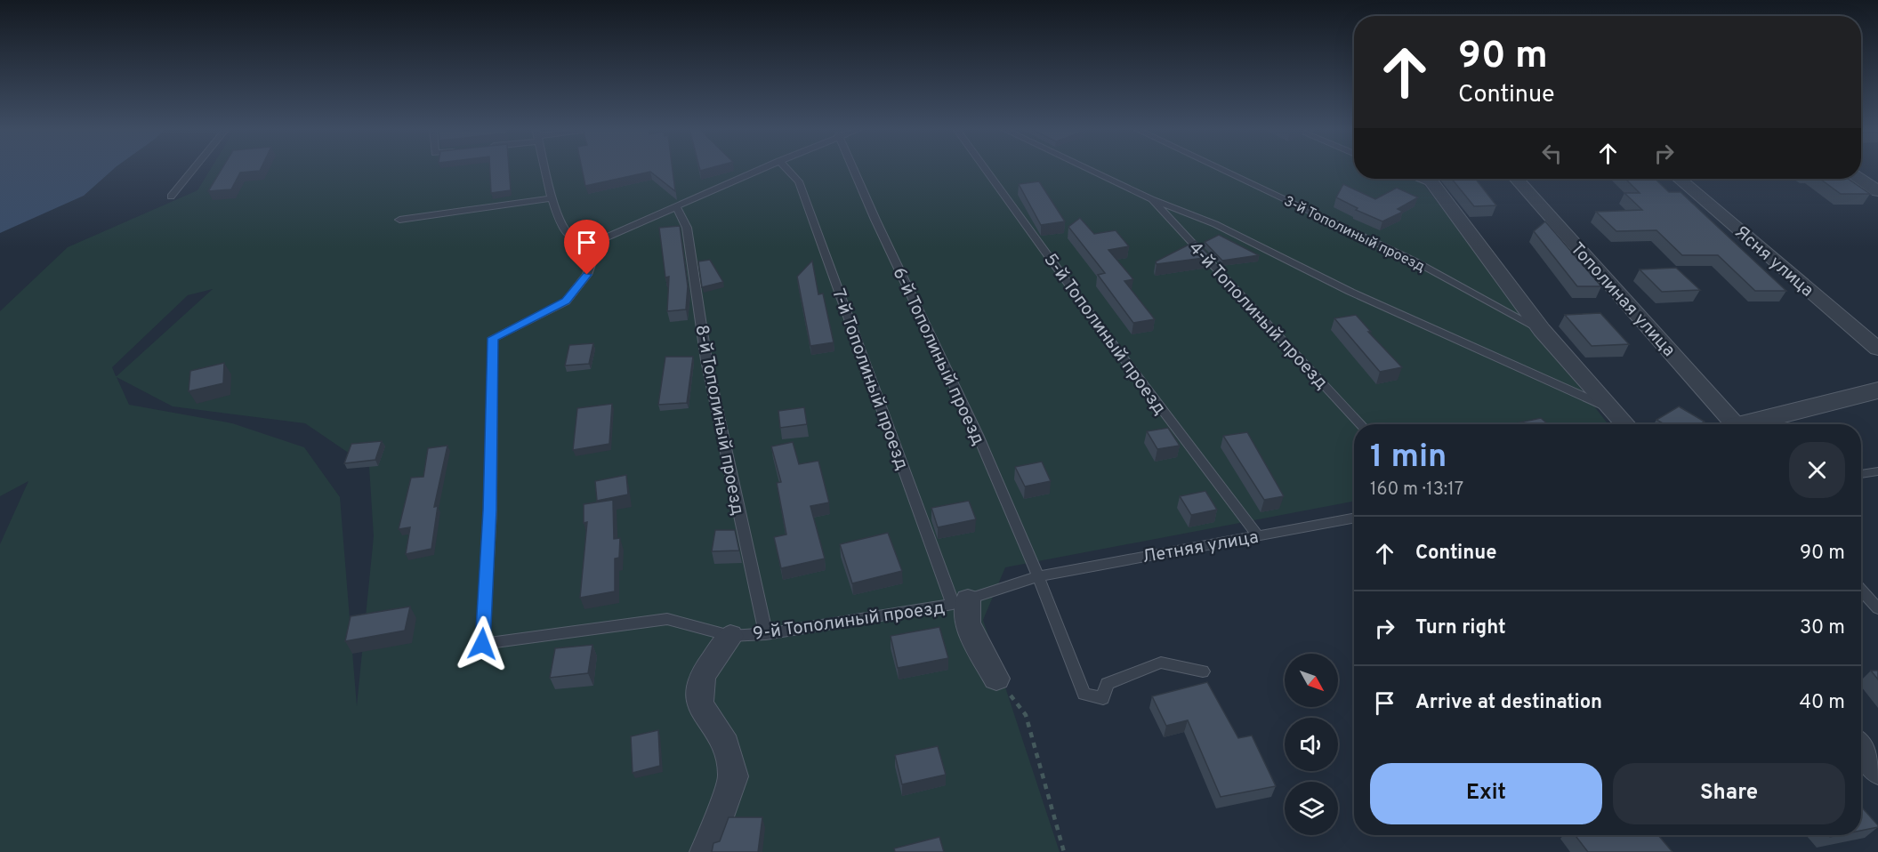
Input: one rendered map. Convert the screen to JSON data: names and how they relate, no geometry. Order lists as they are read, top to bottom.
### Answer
{
  "streets": {
    "street": ["Ясня улица", "Тополиная улица"],
    "lane": [
      "3-й Тополиный проезд",
      "4-й Тополиный проезд",
      "5-й Тополиный проезд",
      "6-й Тополиный проезд",
      "7-й Тополиный проезд",
      "8-й Тополиный проезд",
      "Летняя улица",
      "9-й Тополиный проезд"
    ]
  },
  "crossings": [
    ["5-й Тополиный проезд", "Летняя улица"],
    ["6-й Тополиный проезд", "Летняя улица"],
    ["6-й Тополиный проезд", "9-й Тополиный проезд"],
    ["7-й Тополиный проезд", "9-й Тополиный проезд"],
    ["8-й Тополиный проезд", "9-й Тополиный проезд"],
    ["Летняя улица", "9-й Тополиный проезд"]
  ],
  "north": "bottom right",
  "page": {
    "turn": ["90 m", "Continue"],
    "heading": ["1 min", "160 m · 13:17"],
    "list": [
      {
        "name": "Continue",
        "value": "90 m"
      },
      {
        "name": "Turn right",
        "value": "30 m"
      },
      {
        "name": "Arrive at destination",
        "value": "40 m"
      }
    ],
    "buttons": ["Exit", "Share"]
  }
}
